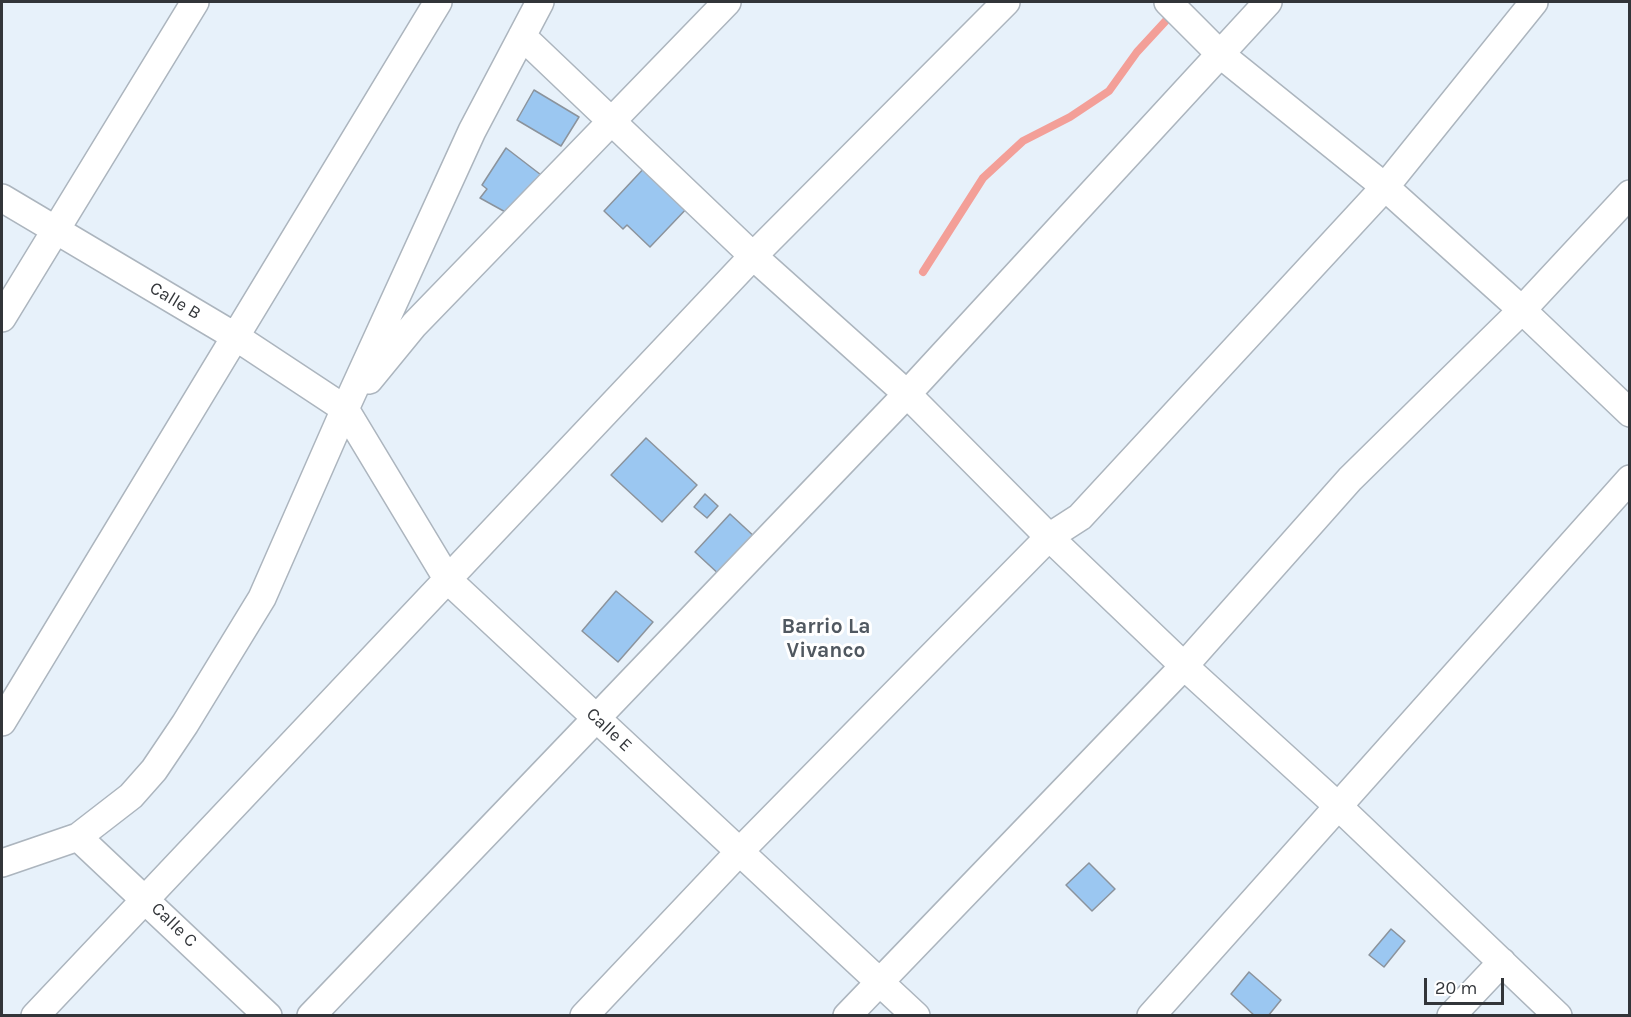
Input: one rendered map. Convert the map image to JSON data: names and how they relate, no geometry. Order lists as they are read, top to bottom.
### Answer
{
  "streets": {
    "street": ["Calle B", "Calle E", "Calle C"]
  },
  "crossings": [
    ["Calle B", "Calle E"]
  ],
  "districts": ["Barrio La Vivanco"],
  "scale_bar": "20 m"
}
